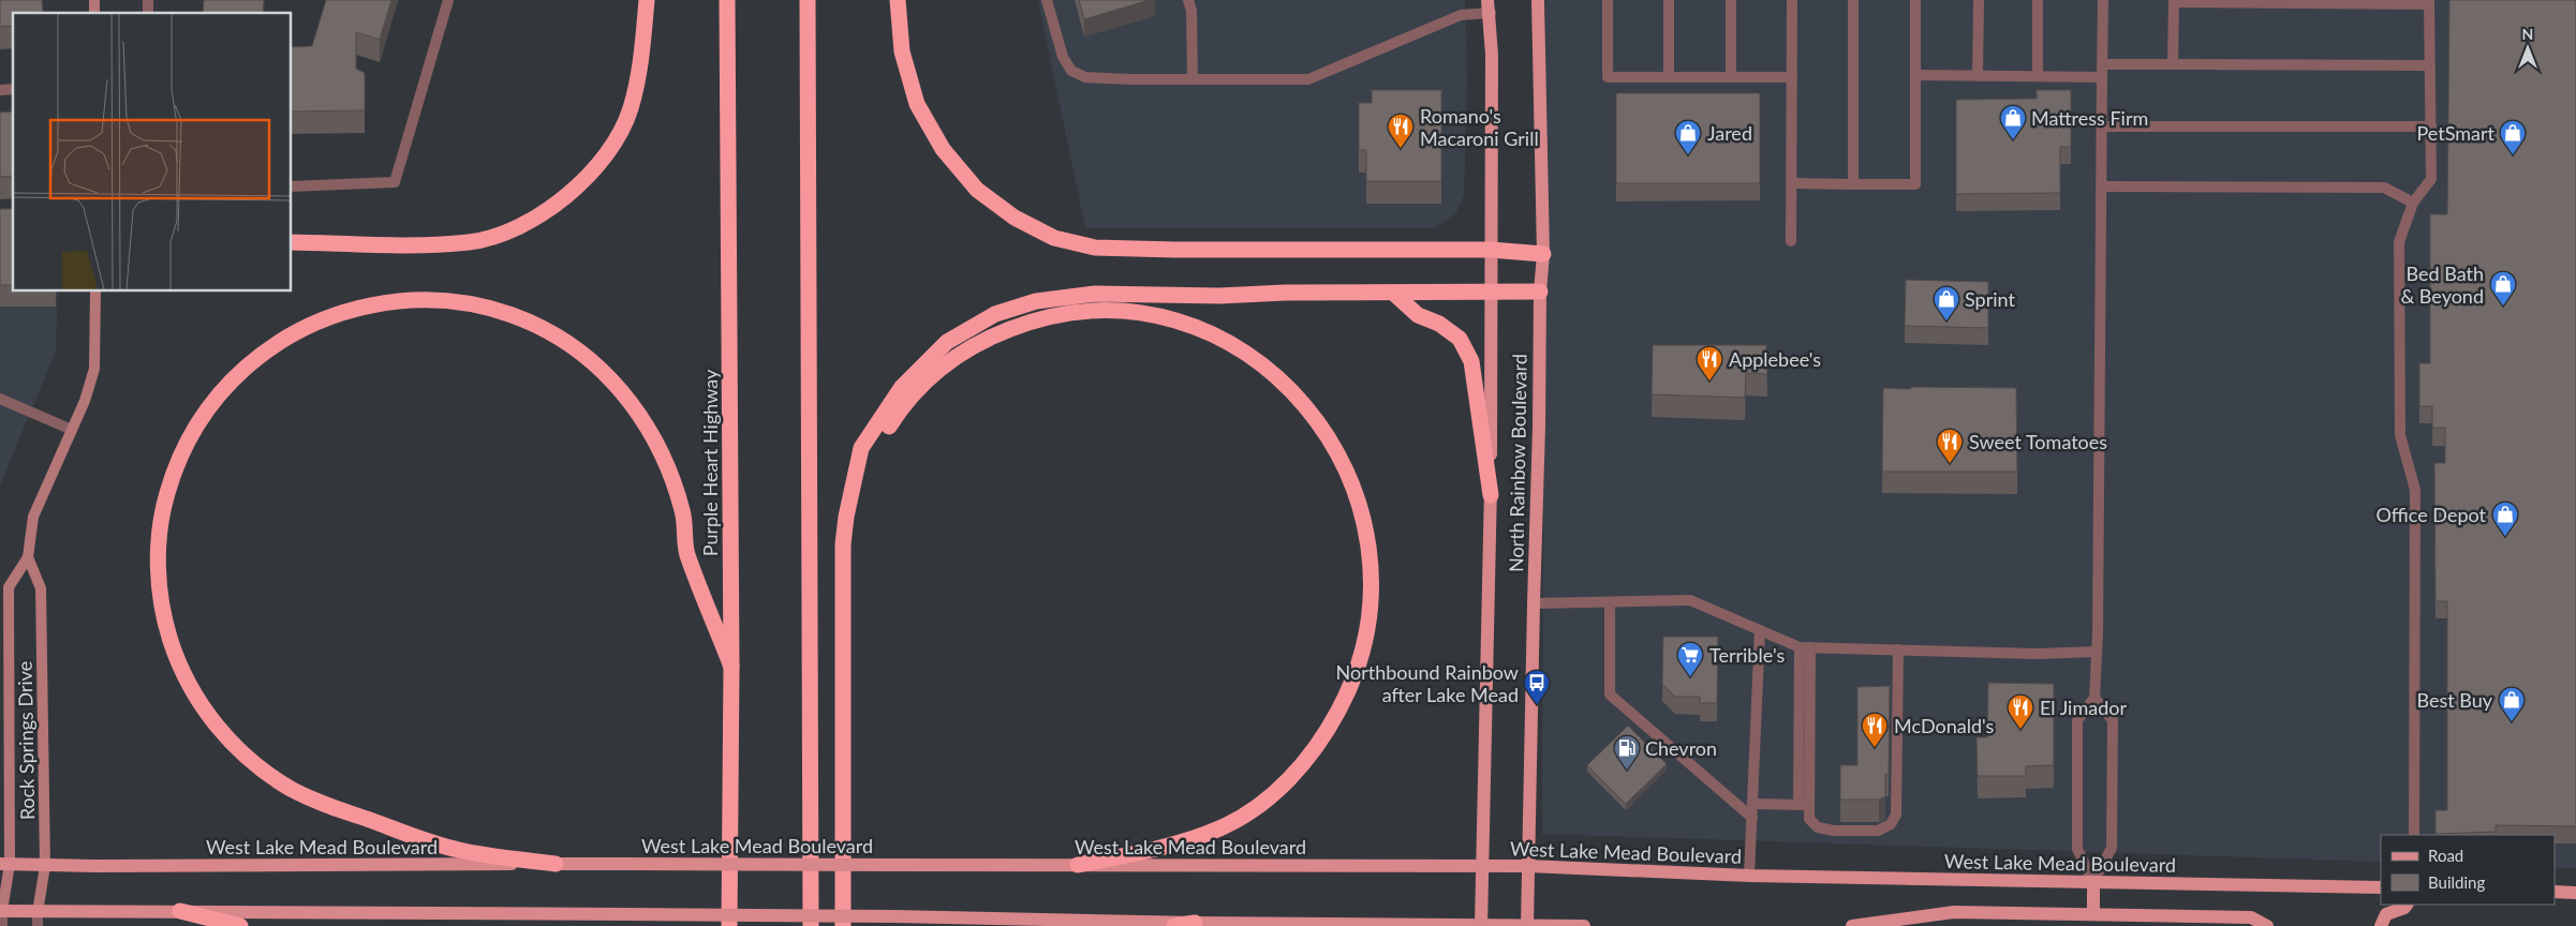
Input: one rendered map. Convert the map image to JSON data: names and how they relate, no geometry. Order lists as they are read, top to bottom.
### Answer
{
  "streets": {
    "highway": ["Purple Heart Highway"],
    "main road": ["North Rainbow Boulevard", "Rock Springs Drive", "West Lake Mead Boulevard"]
  },
  "crossings": [
    ["North Rainbow Boulevard", "West Lake Mead Boulevard"],
    ["Rock Springs Drive", "West Lake Mead Boulevard"]
  ],
  "places": {
    "shop": [
      "Mattress Firm",
      "Jared",
      "PetSmart",
      "Bed Bath & Beyond",
      "Sprint",
      "Office Depot",
      "Best Buy"
    ],
    "restaurant": [
      "Romano's Macaroni Grill",
      "Applebee's",
      "Sweet Tomatoes",
      "El Jimador",
      "McDonald's"
    ],
    "supermarket": ["Terrible's"],
    "bus stop": ["Northbound Rainbow after Lake Mead"],
    "fuel station": ["Chevron"]
  },
  "legend": ["Road", "Building"],
  "north": "top"
}
